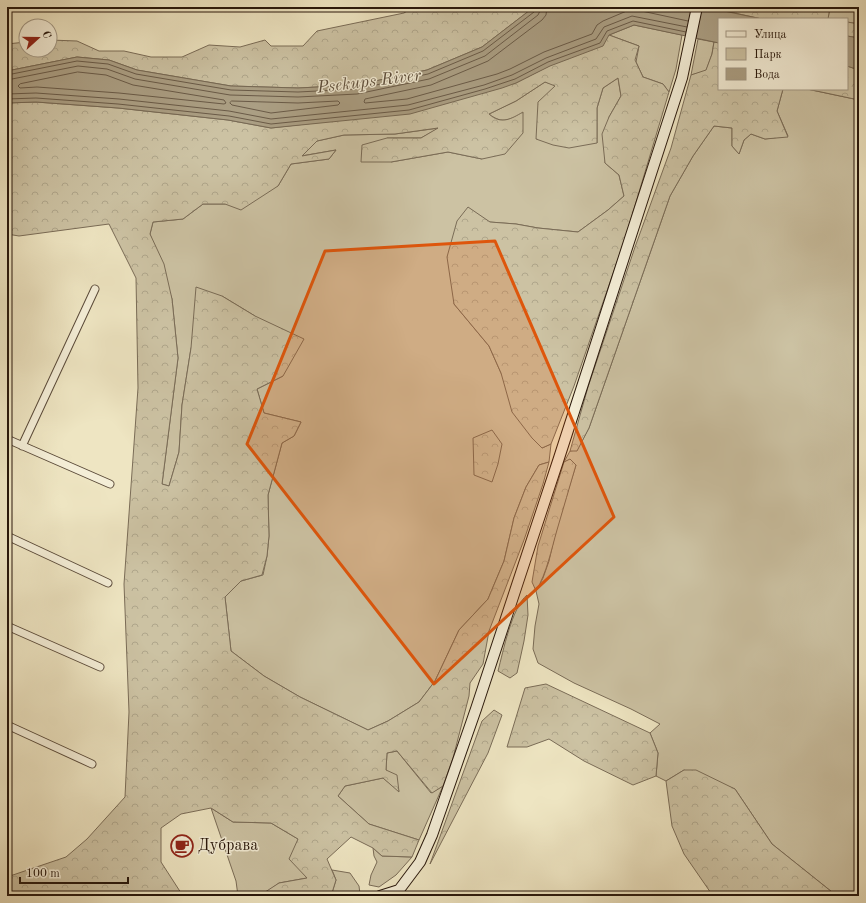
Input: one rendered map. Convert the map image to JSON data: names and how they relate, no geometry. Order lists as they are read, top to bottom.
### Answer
{
  "water": ["Psekups River"],
  "places": {
    "cafe": ["Дубрава"]
  },
  "legend": ["Улица", "Парк", "Вода"],
  "scale_bar": "100 m",
  "north": "right"
}
